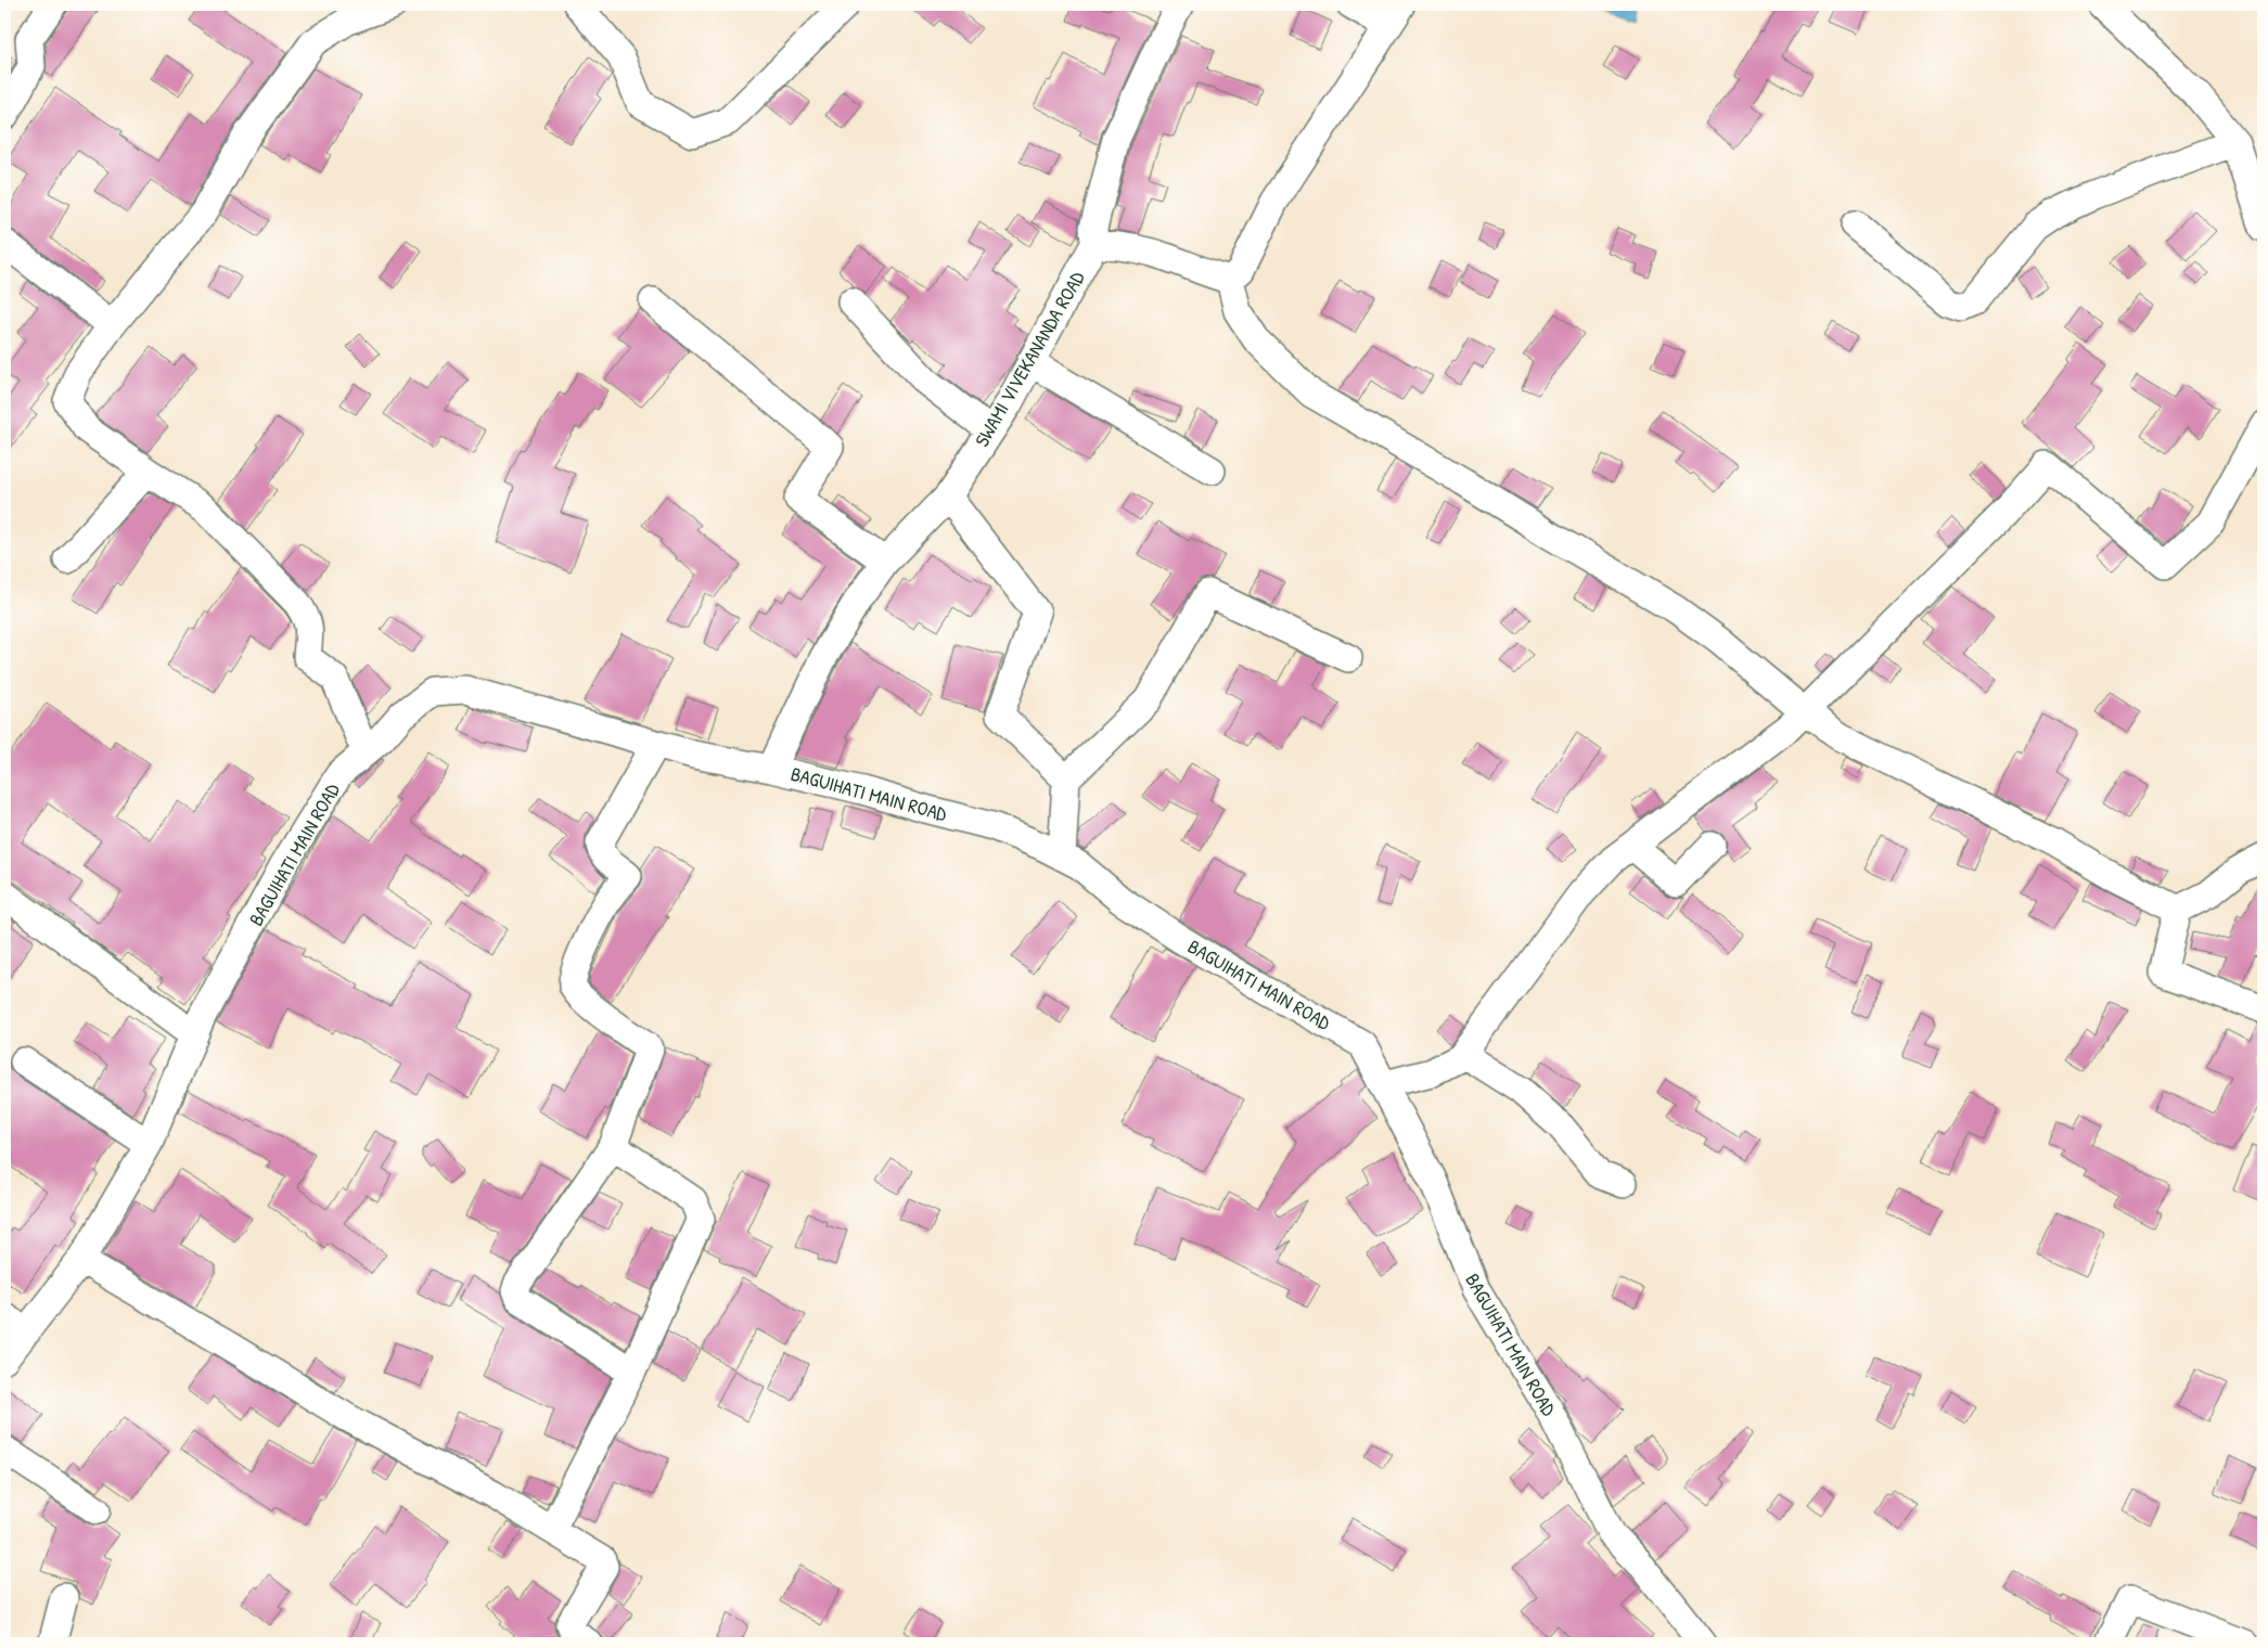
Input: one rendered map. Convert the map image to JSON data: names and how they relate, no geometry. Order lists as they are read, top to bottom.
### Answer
{
  "streets": {
    "street": ["SWAMI VIVEKANANDA ROAD", "BAGUIHATI MAIN ROAD"]
  },
  "crossings": [
    ["SWAMI VIVEKANANDA ROAD", "BAGUIHATI MAIN ROAD"]
  ]
}
